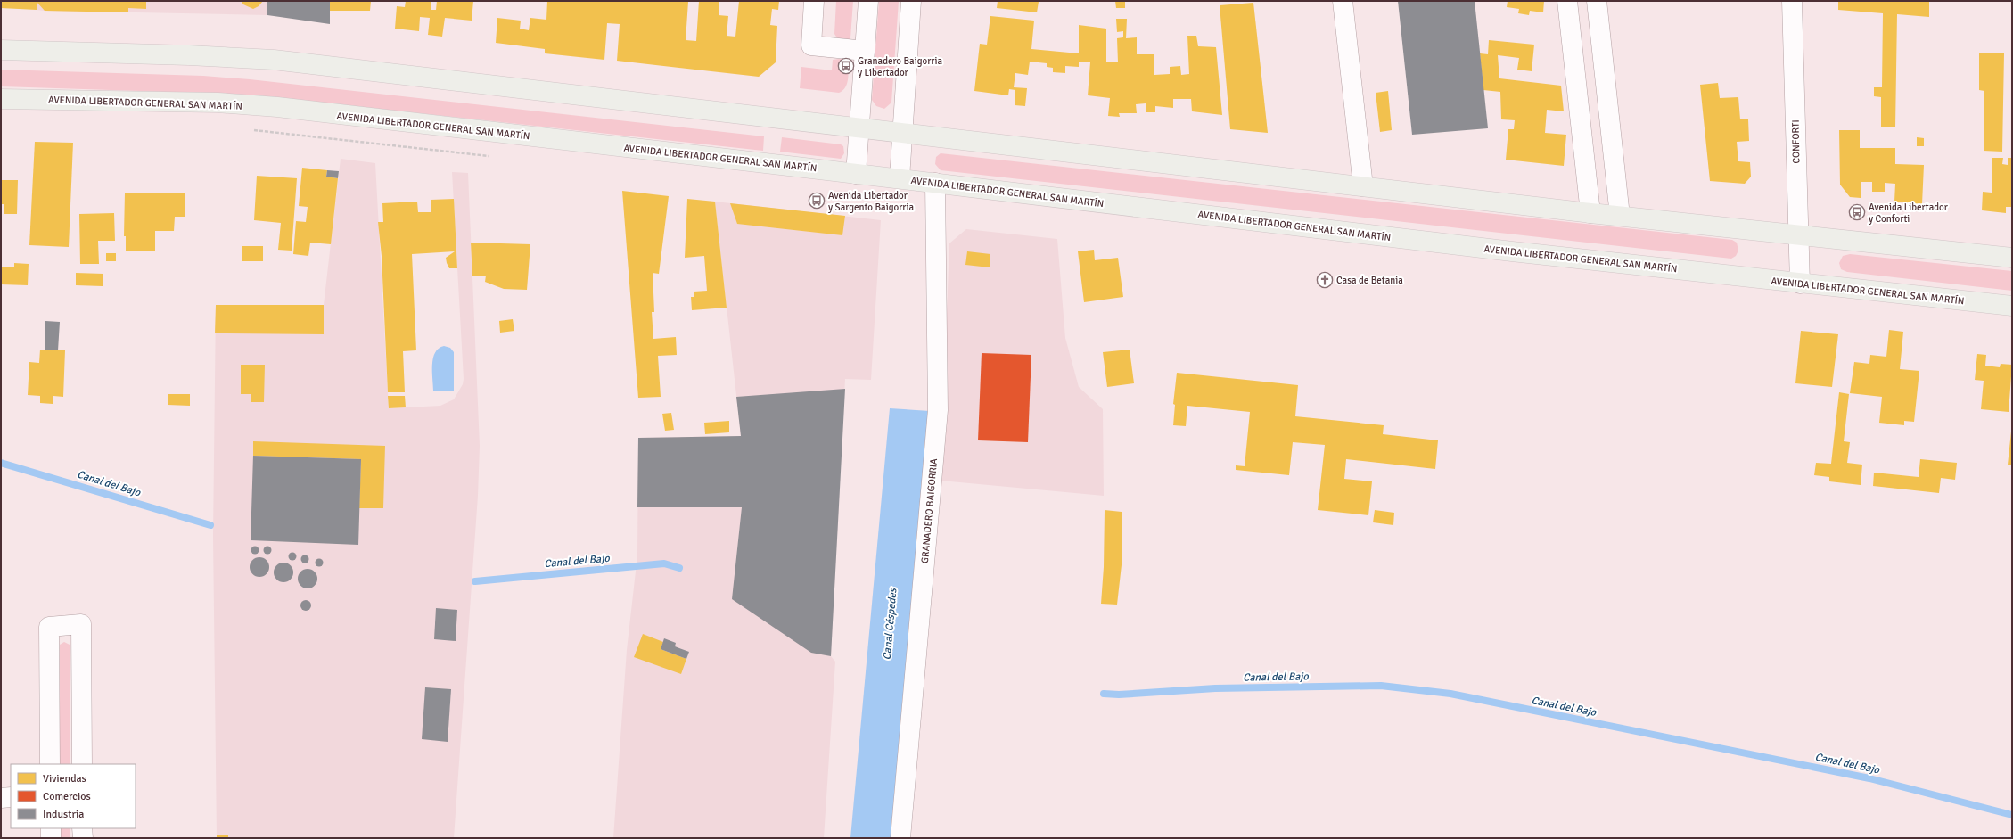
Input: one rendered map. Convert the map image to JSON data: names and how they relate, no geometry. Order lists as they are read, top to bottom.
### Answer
{
  "streets": {
    "main road": ["AVENIDA LIBERTADOR GENERAL SAN MARTÍN"],
    "street": ["CONFORTI", "GRANADERO BAIGORRIA"]
  },
  "crossings": [
    ["AVENIDA LIBERTADOR GENERAL SAN MARTÍN", "CONFORTI"],
    ["AVENIDA LIBERTADOR GENERAL SAN MARTÍN", "GRANADERO BAIGORRIA"]
  ],
  "water": ["Canal del Bajo", "Canal Céspedes"],
  "places": {
    "bus stop": ["Granadero Baigorria y Libertador", "Avenida Libertador y Sargento Baigorria", "Avenida Libertador y Conforti"],
    "church": ["Casa de Betania"]
  },
  "legend": ["Viviendas", "Comercios", "Industria"]
}
